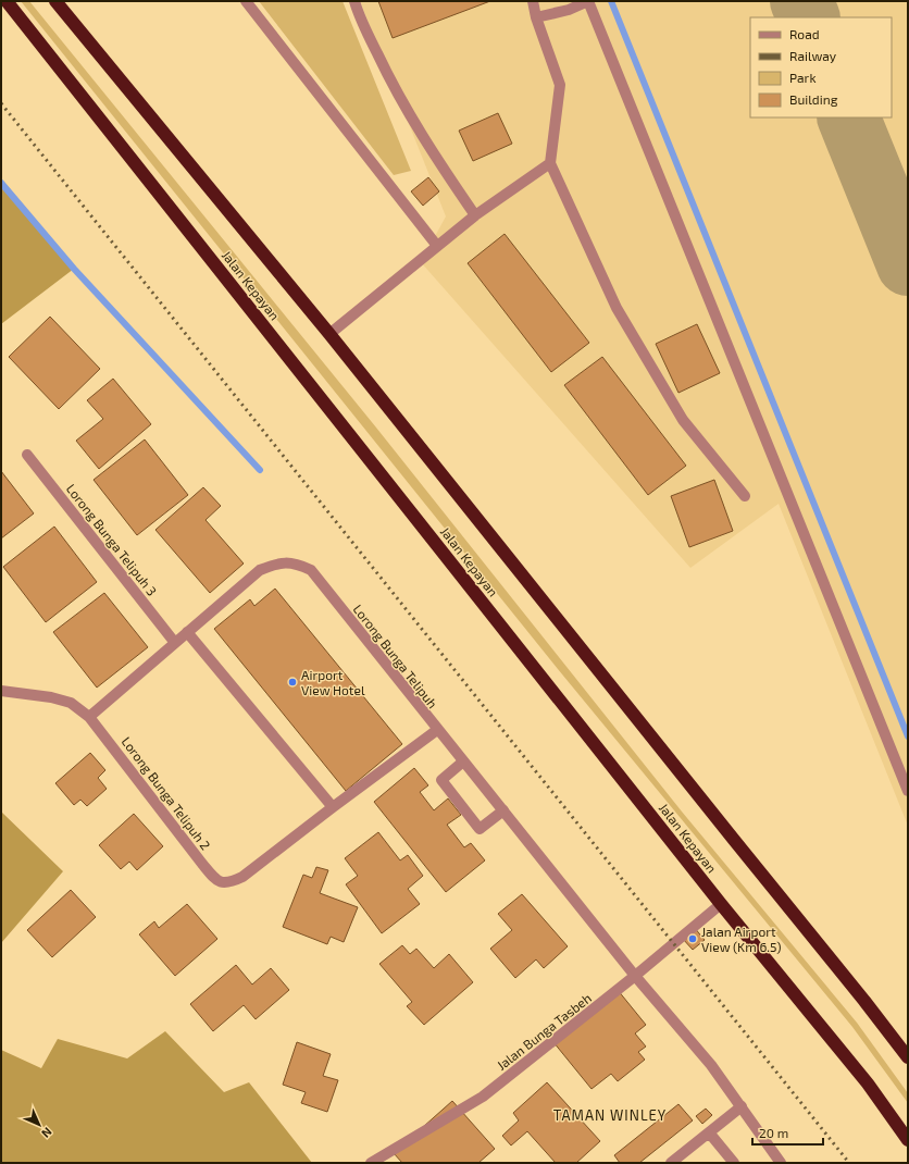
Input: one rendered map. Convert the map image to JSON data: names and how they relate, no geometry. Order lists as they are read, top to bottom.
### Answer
{
  "streets": {
    "highway": ["Jalan Kepayan"],
    "street": [
      "Lorong Bunga Telipuh 3",
      "Lorong Bunga Telipuh",
      "Lorong Bunga Telipuh 2",
      "Jalan Bunga Tasbeh"
    ]
  },
  "crossings": [
    ["Jalan Kepayan", "Jalan Bunga Tasbeh"],
    ["Lorong Bunga Telipuh 3", "Lorong Bunga Telipuh"],
    ["Lorong Bunga Telipuh", "Lorong Bunga Telipuh 2"],
    ["Lorong Bunga Telipuh", "Jalan Bunga Tasbeh"]
  ],
  "districts": ["TAMAN WINLEY"],
  "places": ["Airport View Hotel", "Jalan Airport View (Km 6.5)"],
  "legend": [
    "Road",
    "Railway",
    "Park",
    "Building"
  ],
  "scale_bar": "20 m",
  "north": "bottom right"
}
